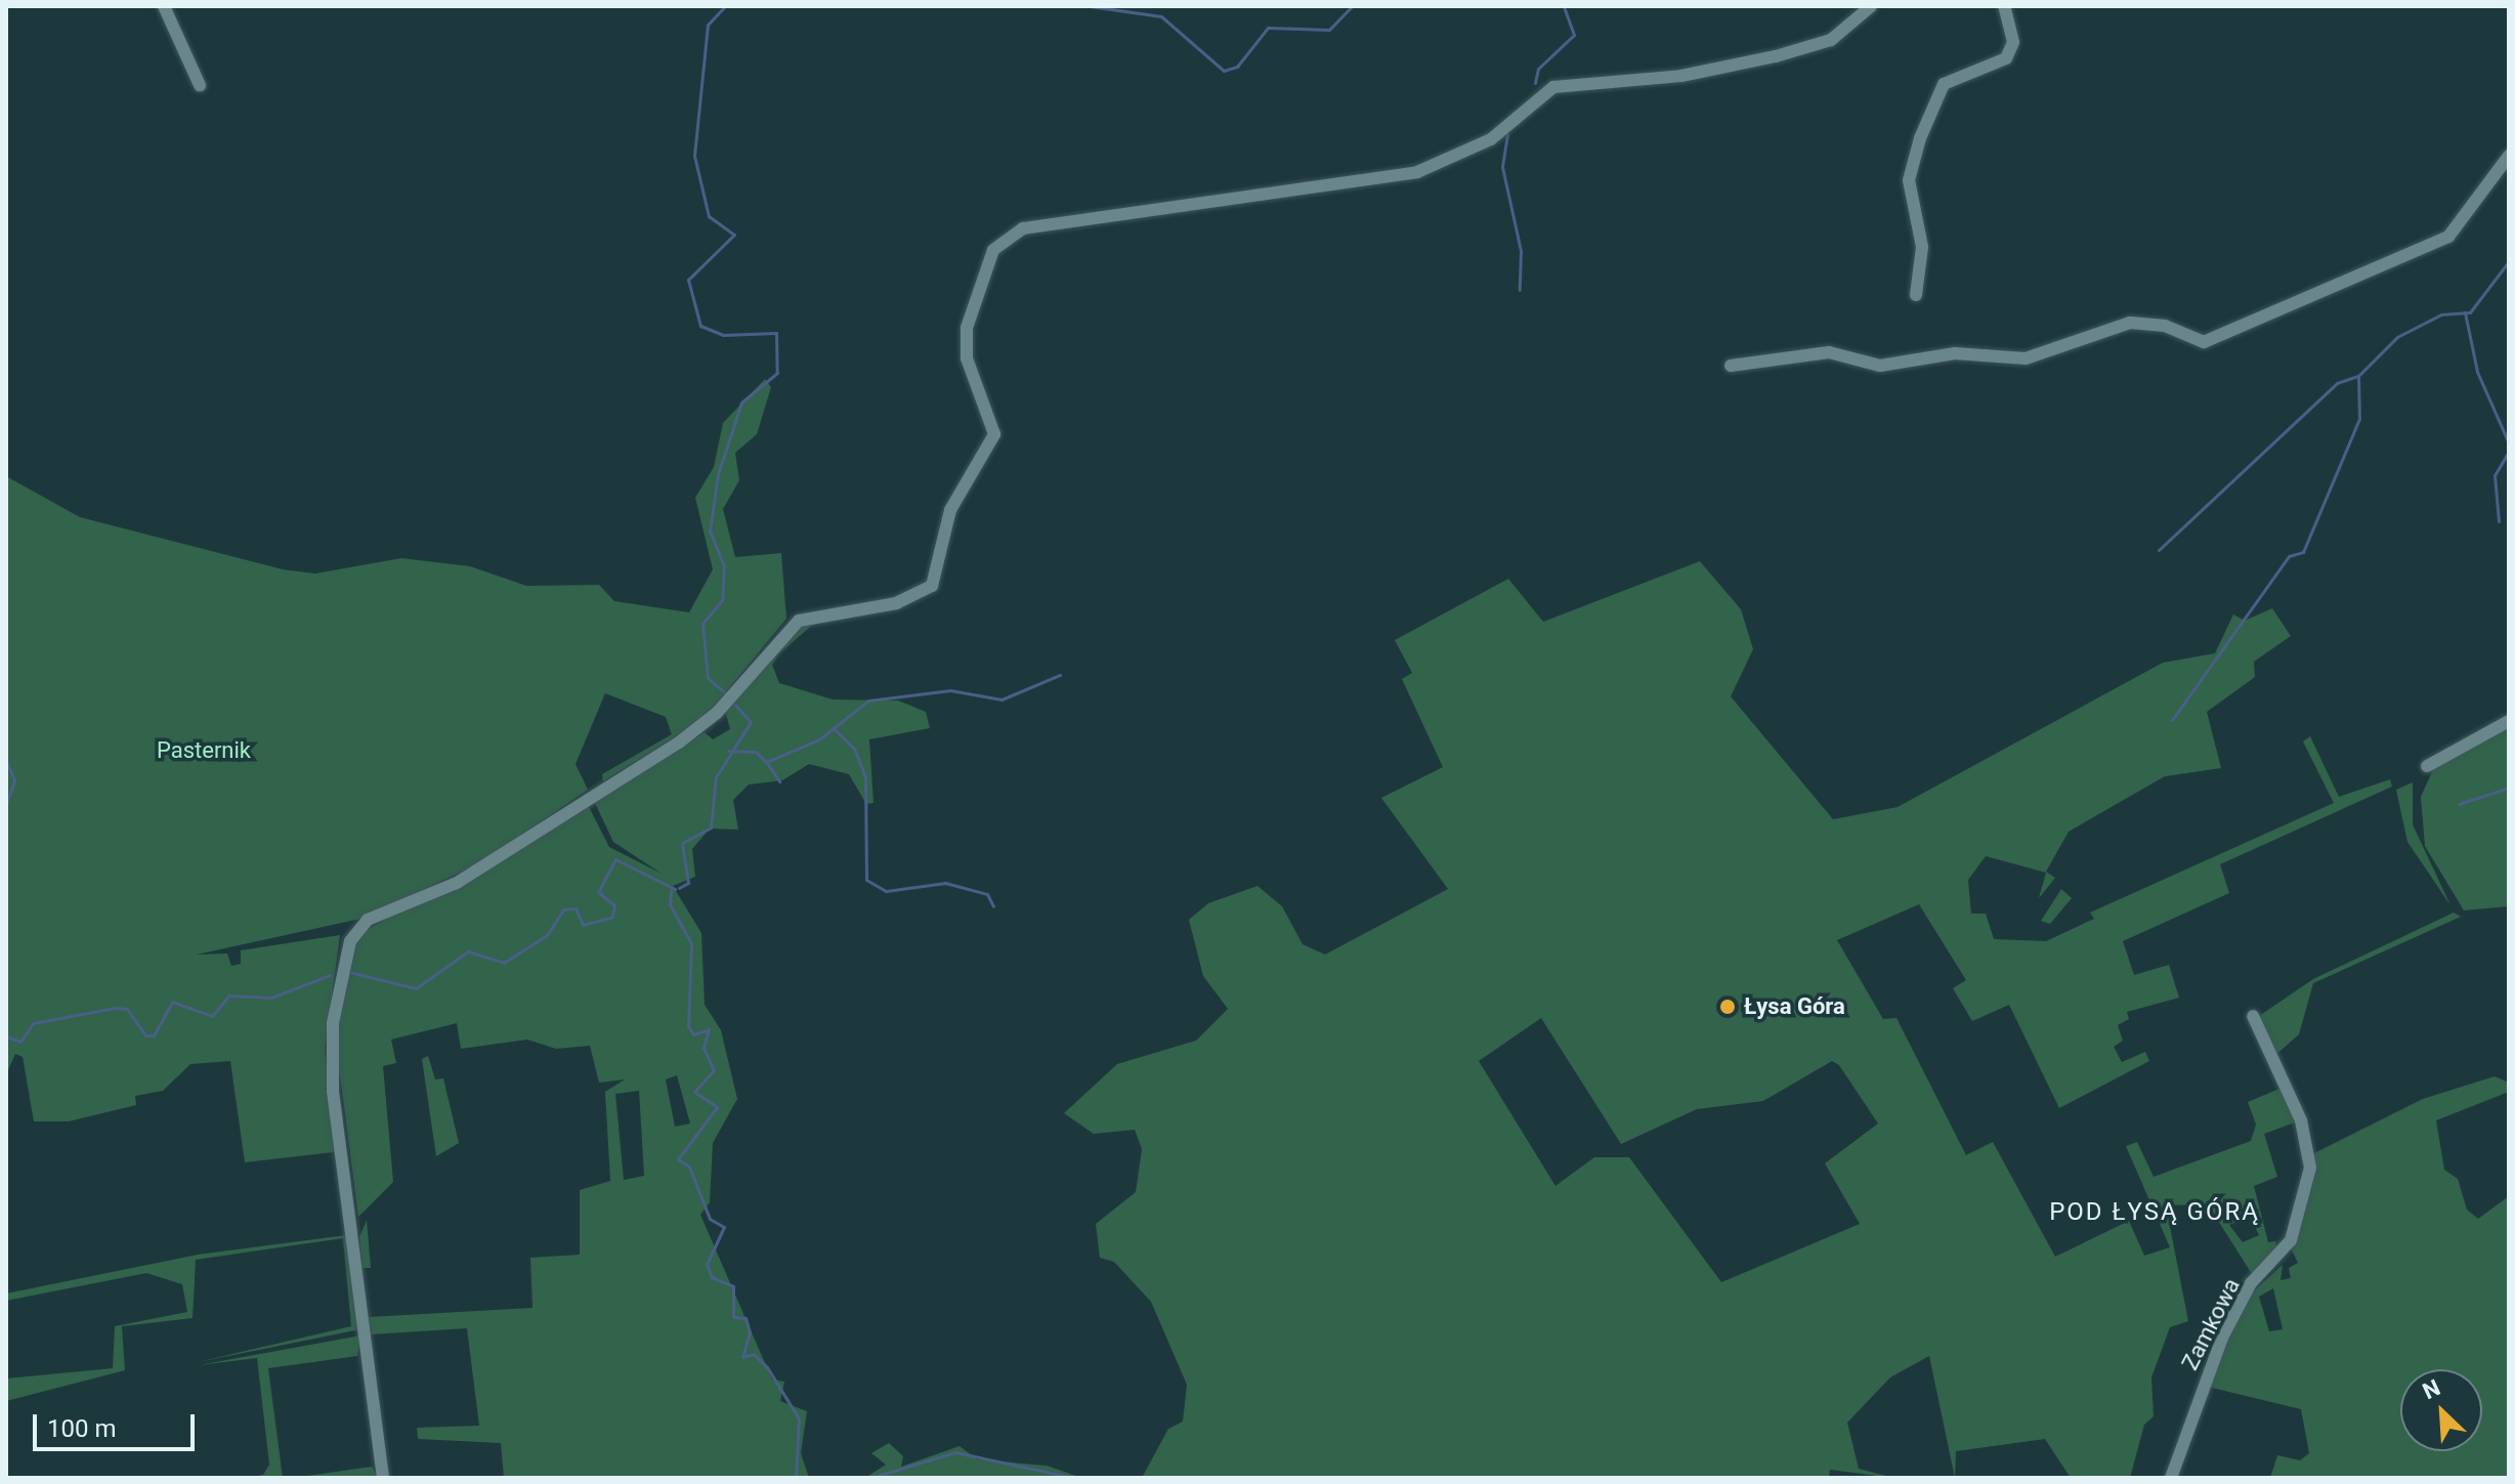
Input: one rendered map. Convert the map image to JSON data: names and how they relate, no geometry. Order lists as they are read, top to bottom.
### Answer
{
  "streets": {
    "street": ["Zamkowa"]
  },
  "districts": ["POD ŁYSĄ GÓRĄ"],
  "parks": ["Pasternik"],
  "places": ["Łysa Góra"],
  "scale_bar": "100 m",
  "north": "top left"
}
